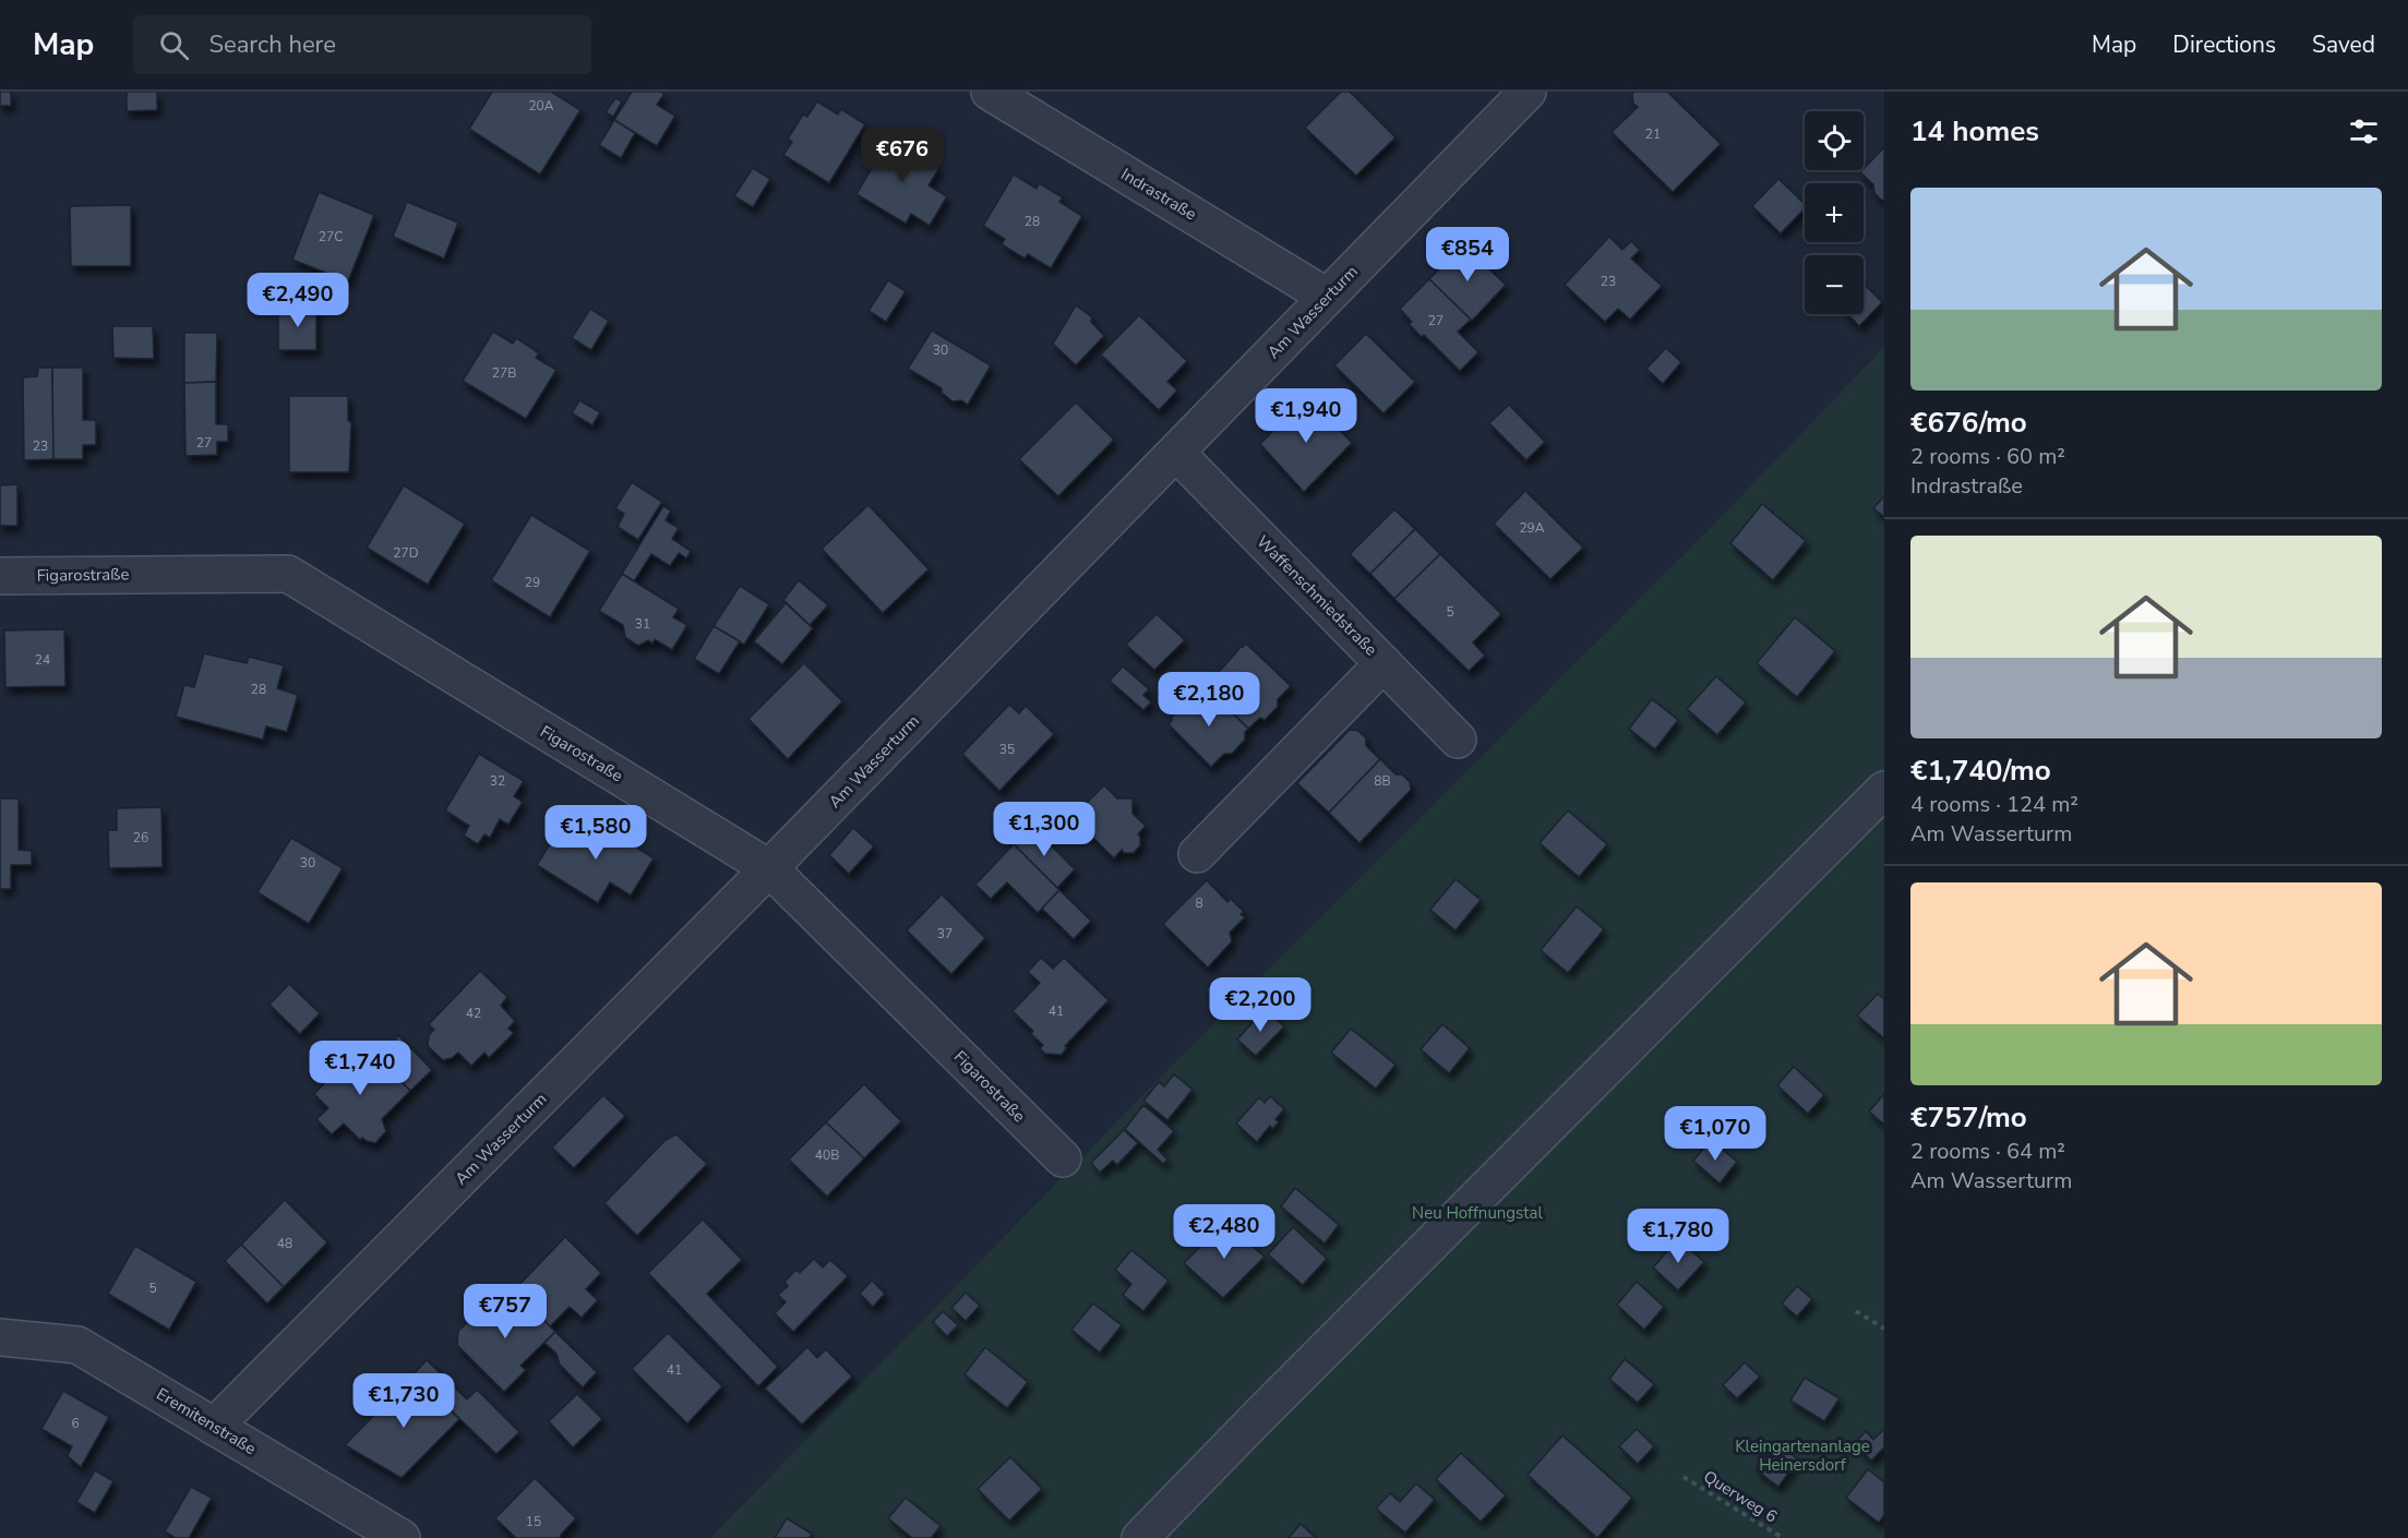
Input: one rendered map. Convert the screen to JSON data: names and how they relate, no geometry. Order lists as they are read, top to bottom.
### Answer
{
  "streets": {
    "street": [
      "Indrastraße",
      "Am Wasserturm",
      "Figarostraße",
      "Waffenschmiedstraße",
      "Eremitenstraße"
    ],
    "path": ["Querweg 6"]
  },
  "crossings": [
    ["Indrastraße", "Am Wasserturm"],
    ["Am Wasserturm", "Figarostraße"],
    ["Am Wasserturm", "Waffenschmiedstraße"],
    ["Am Wasserturm", "Eremitenstraße"]
  ],
  "parks": ["Neu Hoffnungstal", "Kleingartenanlage Heinersdorf"],
  "house_numbers": [
    "20A",
    "21",
    "28",
    "27C",
    "23",
    "27",
    "30",
    "27B",
    "27",
    "23",
    "29A",
    "27D",
    "29",
    "5",
    "31",
    "24",
    "28",
    "35",
    "32",
    "8B",
    "26",
    "30",
    "8",
    "37",
    "41",
    "42",
    "40B",
    "48",
    "5",
    "41",
    "6",
    "15"
  ],
  "page": {
    "header": "Map",
    "search": "Search here",
    "nav": ["Map", "Directions", "Saved"],
    "heading": "14 homes",
    "map_buttons": ["+", "−"],
    "price": [
      "€676",
      "€854",
      "€2,490",
      "€1,940",
      "€2,180",
      "€1,300",
      "€1,580",
      "€2,200",
      "€1,740",
      "€1,070",
      "€2,480",
      "€1,780",
      "€757",
      "€1,730"
    ],
    "list": [
      {
        "name": "€676/mo",
        "note": "2 rooms · 60 m² · Indrastraße"
      },
      {
        "name": "€1,740/mo",
        "note": "4 rooms · 124 m² · Am Wasserturm"
      },
      {
        "name": "€757/mo",
        "note": "2 rooms · 64 m² · Am Wasserturm"
      }
    ]
  }
}
